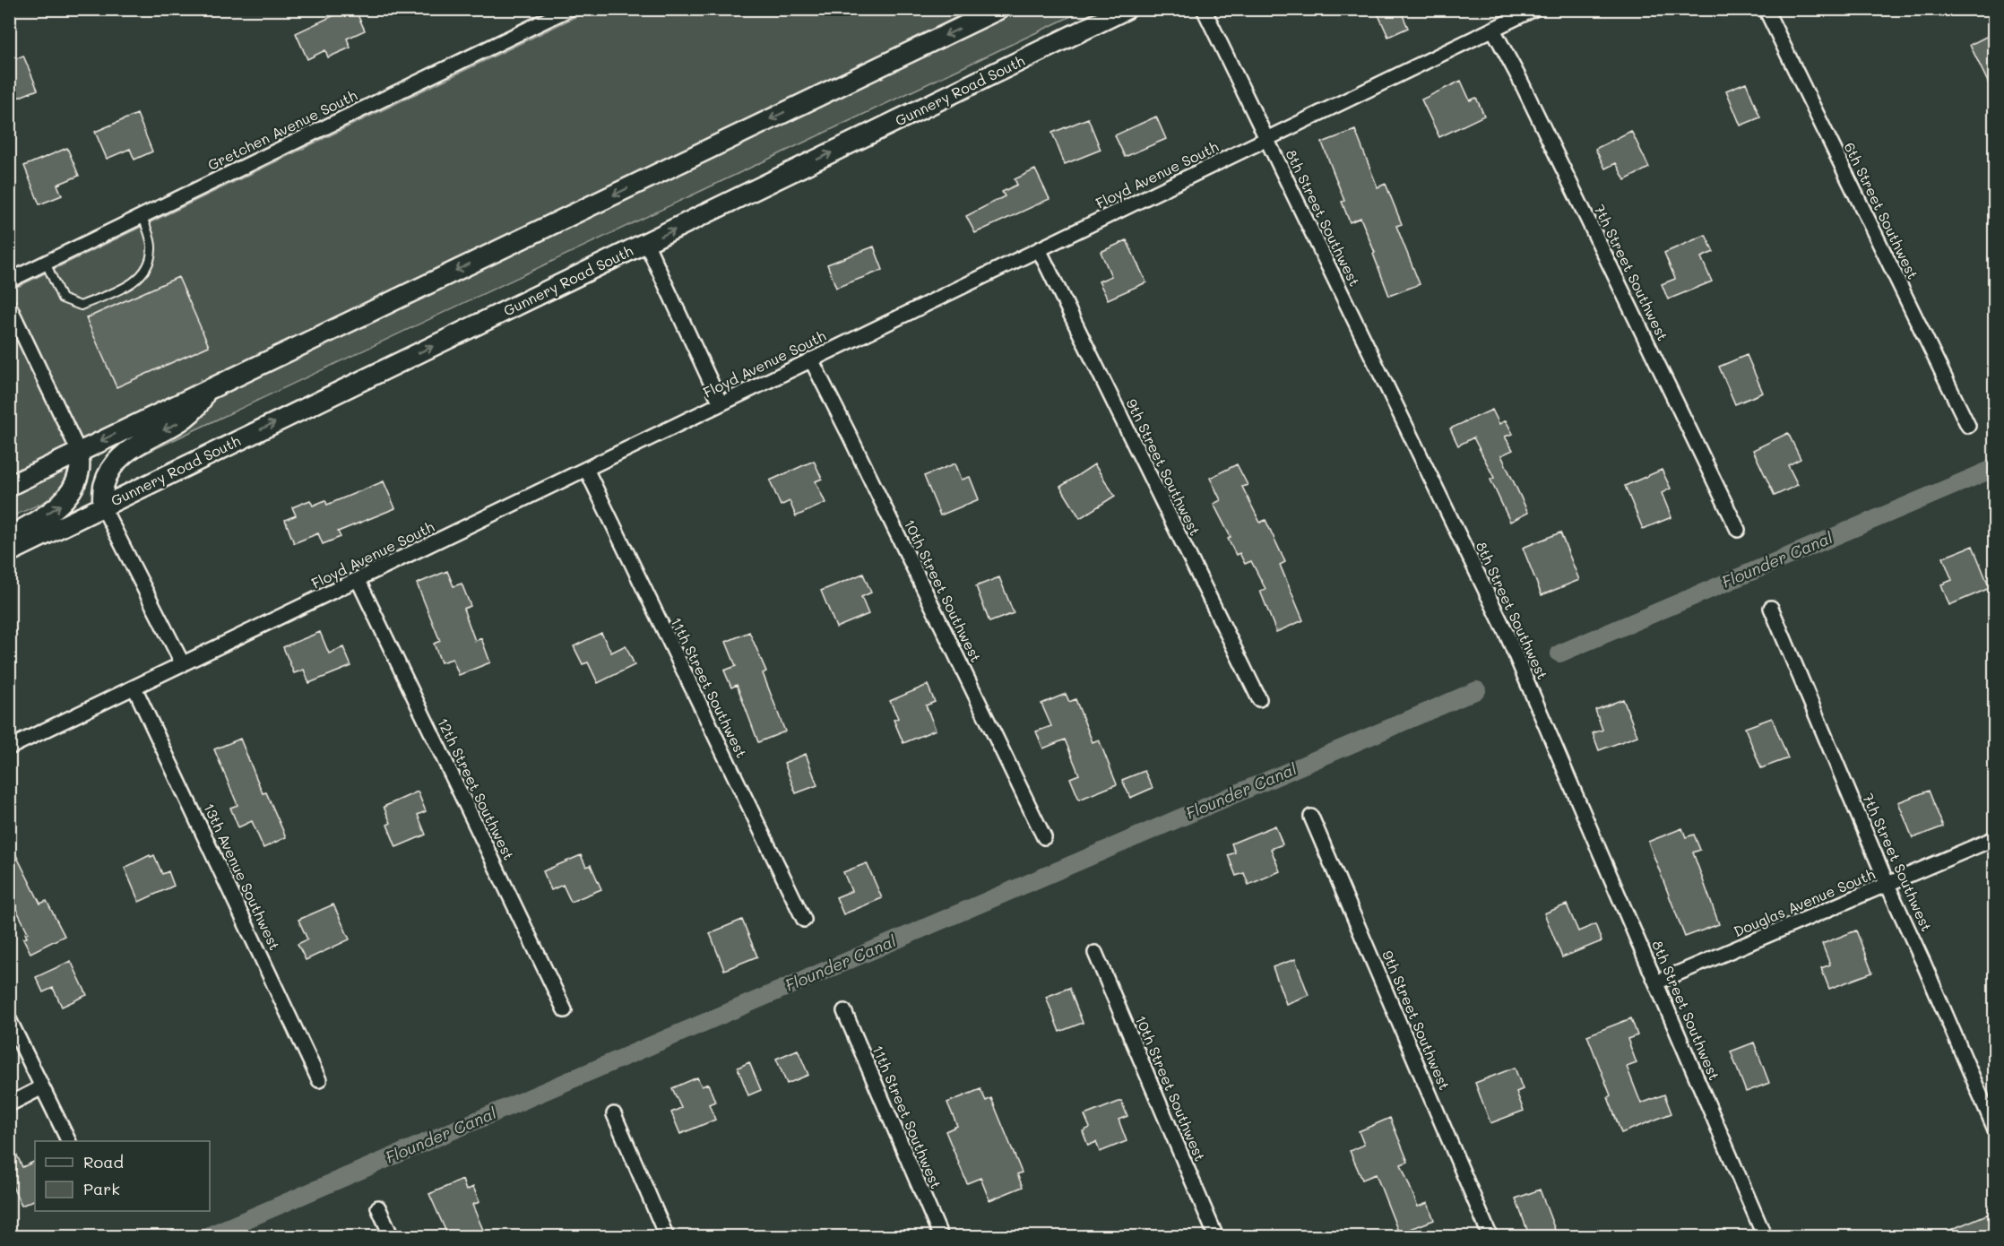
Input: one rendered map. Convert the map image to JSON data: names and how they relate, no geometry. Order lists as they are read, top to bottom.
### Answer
{
  "streets": {
    "main road": ["Gunnery Road South"],
    "street": [
      "Gretchen Avenue South",
      "Floyd Avenue South",
      "6th Street Southwest",
      "8th Street Southwest",
      "7th Street Southwest",
      "9th Street Southwest",
      "10th Street Southwest",
      "11th Street Southwest",
      "12th Street Southwest",
      "13th Avenue Southwest",
      "Douglas Avenue South"
    ]
  },
  "crossings": [
    ["Floyd Avenue South", "8th Street Southwest"],
    ["Floyd Avenue South", "7th Street Southwest"],
    ["Floyd Avenue South", "9th Street Southwest"],
    ["Floyd Avenue South", "10th Street Southwest"],
    ["Floyd Avenue South", "11th Street Southwest"],
    ["Floyd Avenue South", "12th Street Southwest"],
    ["Floyd Avenue South", "13th Avenue Southwest"],
    ["8th Street Southwest", "Douglas Avenue South"],
    ["7th Street Southwest", "Douglas Avenue South"]
  ],
  "water": ["Flounder Canal"],
  "legend": ["Road", "Park"]
}
